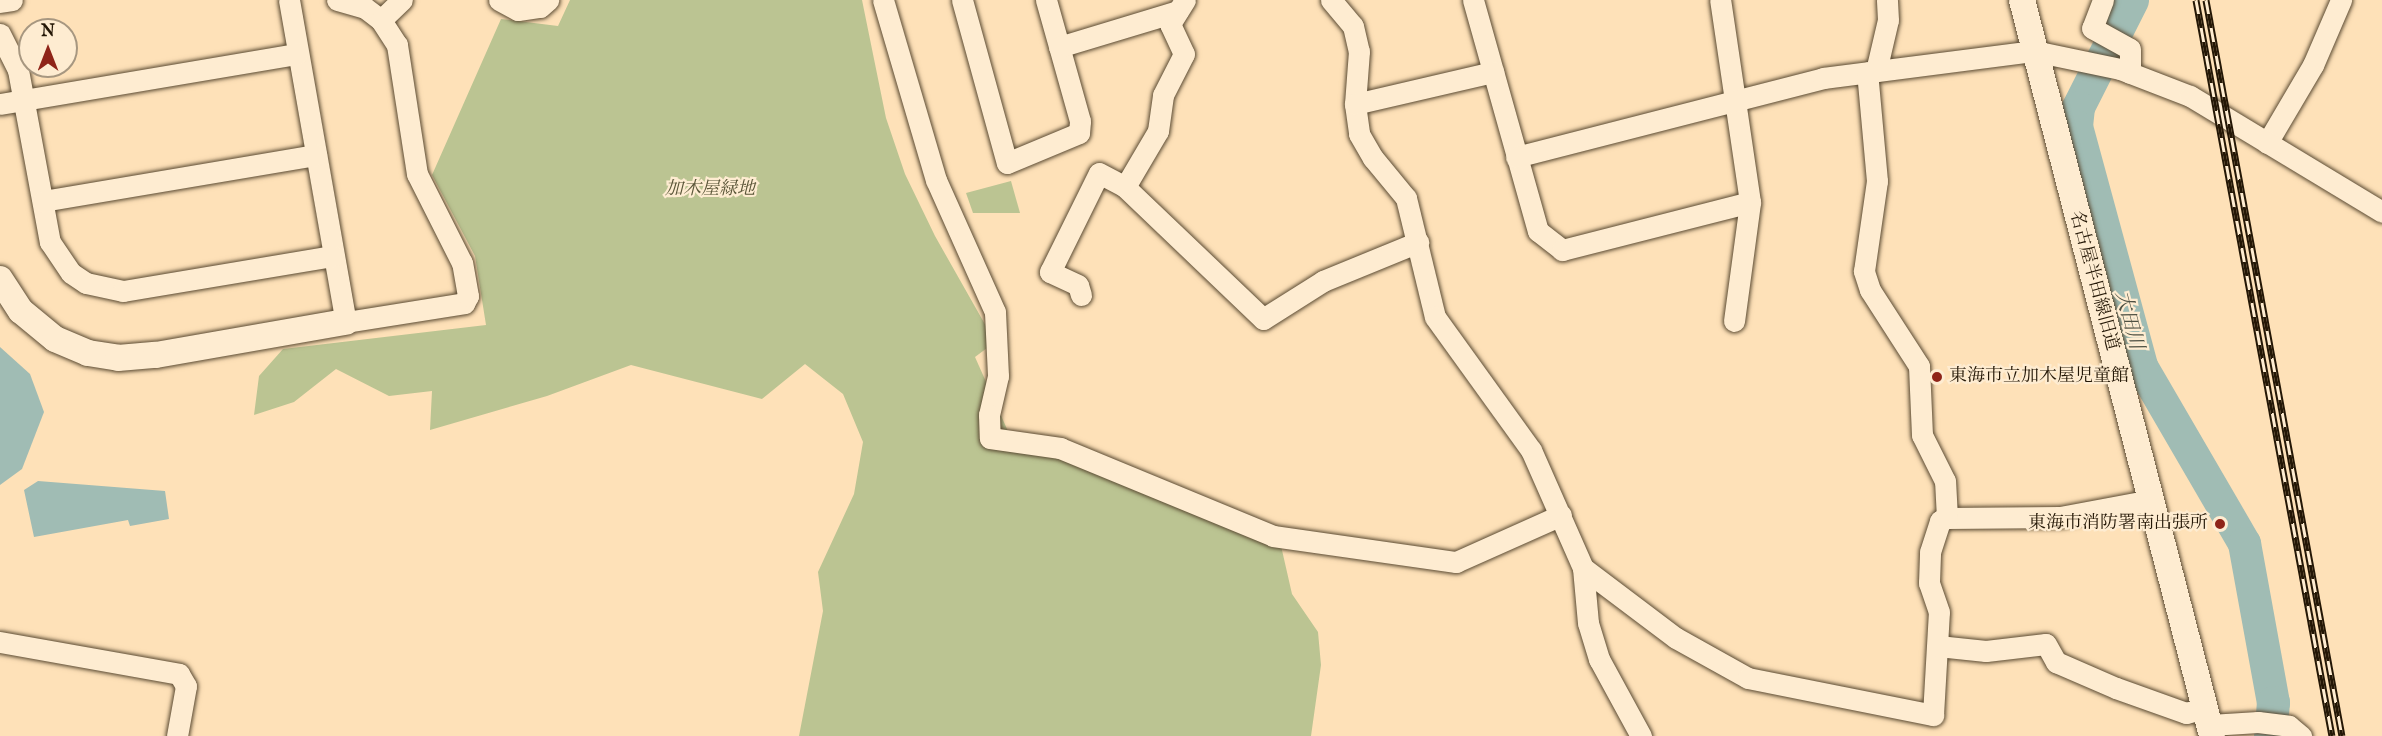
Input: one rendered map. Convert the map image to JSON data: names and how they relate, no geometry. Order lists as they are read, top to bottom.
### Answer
{
  "streets": {
    "street": ["名古屋半田線旧道"]
  },
  "water": ["大田川"],
  "parks": ["加木屋緑地"],
  "places": ["東海市立加木屋児童館", "東海市消防署南出張所"],
  "north": "top"
}
